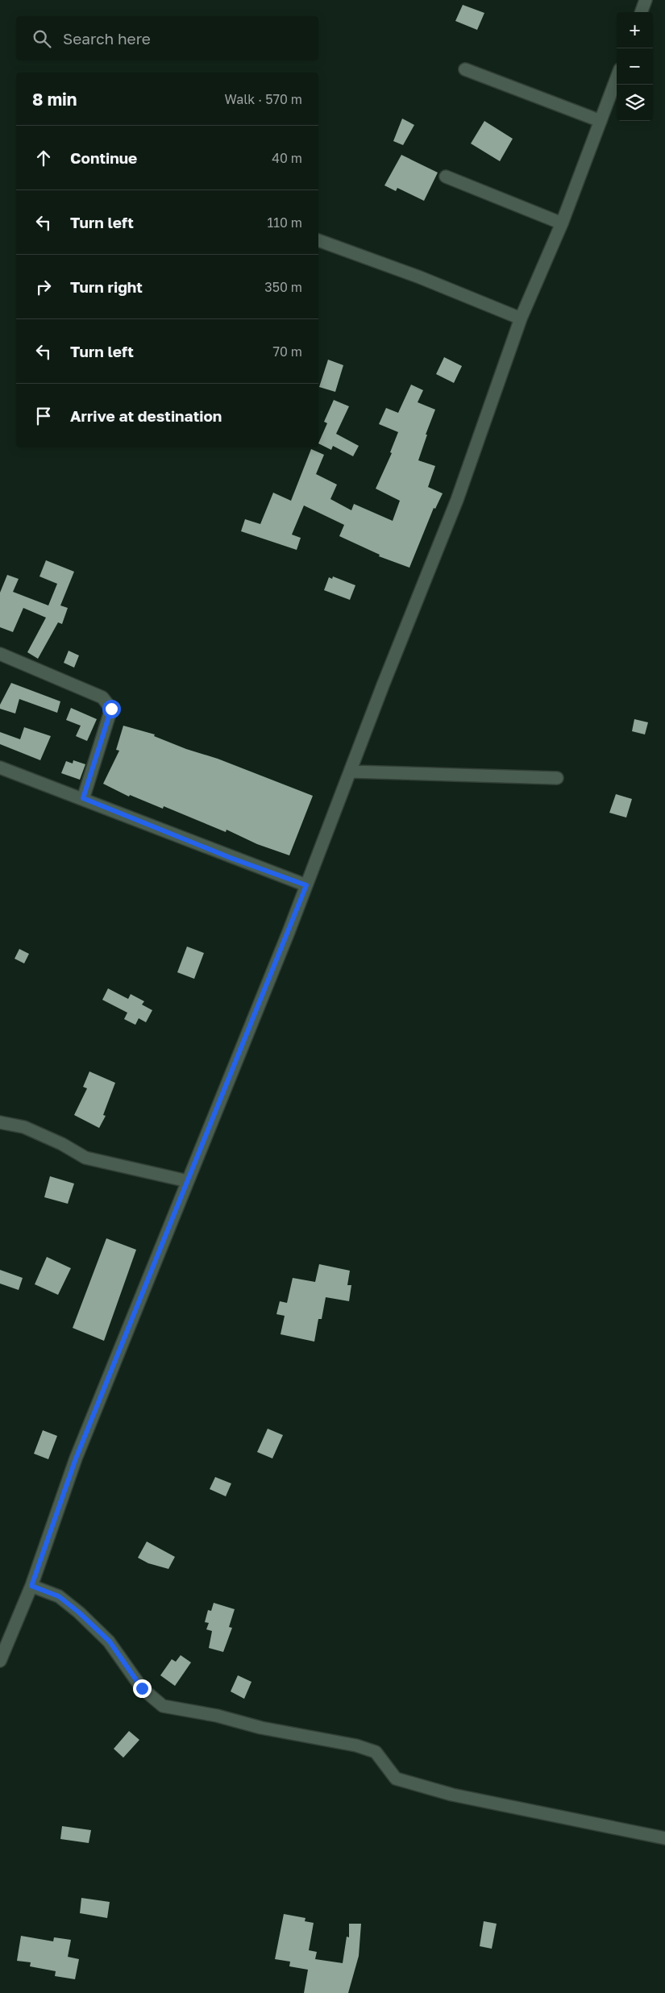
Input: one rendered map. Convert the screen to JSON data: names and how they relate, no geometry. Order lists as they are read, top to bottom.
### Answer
{
  "page": {
    "map_buttons": ["+", "−"],
    "search": "Search here",
    "heading": ["8 min", "Walk · 570 m"],
    "list": [
      ["Continue", "40 m"],
      ["Turn left", "110 m"],
      ["Turn right", "350 m"],
      ["Turn left", "70 m"],
      "Arrive at destination"
    ]
  }
}
